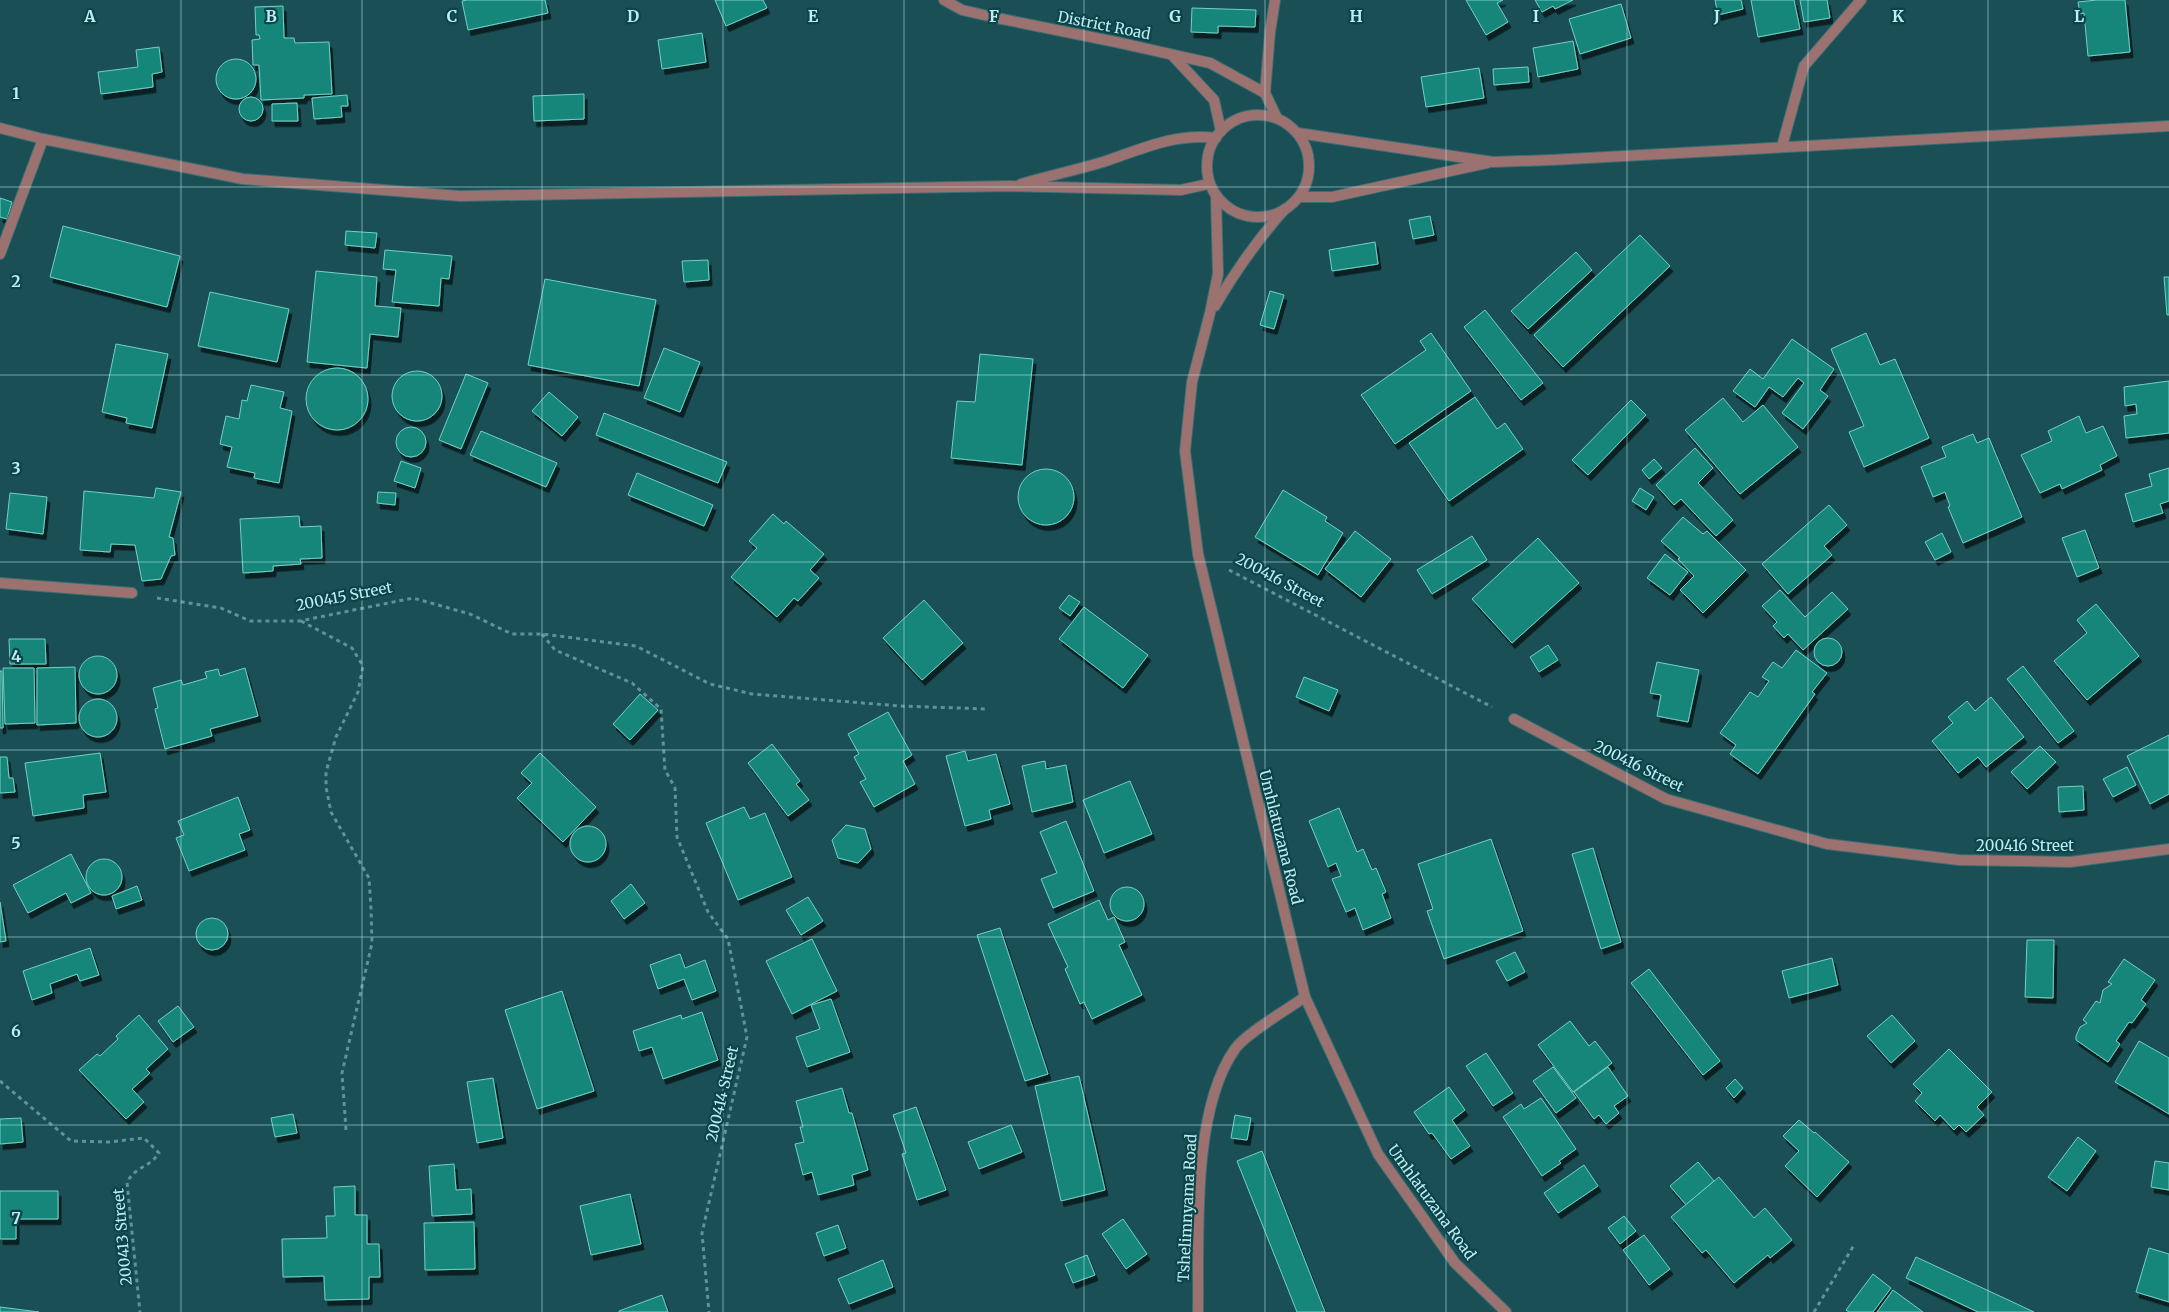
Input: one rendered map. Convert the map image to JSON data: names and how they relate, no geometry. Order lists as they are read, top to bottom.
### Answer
{
  "streets": {
    "street": [
      "District Road",
      "200416 Street",
      "Umhlatuzana Road",
      "Tshelimnyama Road"
    ],
    "path": ["200415 Street", "200414 Street", "200413 Street"]
  },
  "crossings": [
    ["200416 Street", "Umhlatuzana Road"],
    ["200415 Street", "200414 Street"],
    ["Umhlatuzana Road", "Tshelimnyama Road"]
  ],
  "grid": {
    "columns": [
      "A",
      "B",
      "C",
      "D",
      "E",
      "F",
      "G",
      "H",
      "I",
      "J",
      "K",
      "L"
    ],
    "rows": [
      "1",
      "2",
      "3",
      "4",
      "5",
      "6",
      "7"
    ]
  }
}
